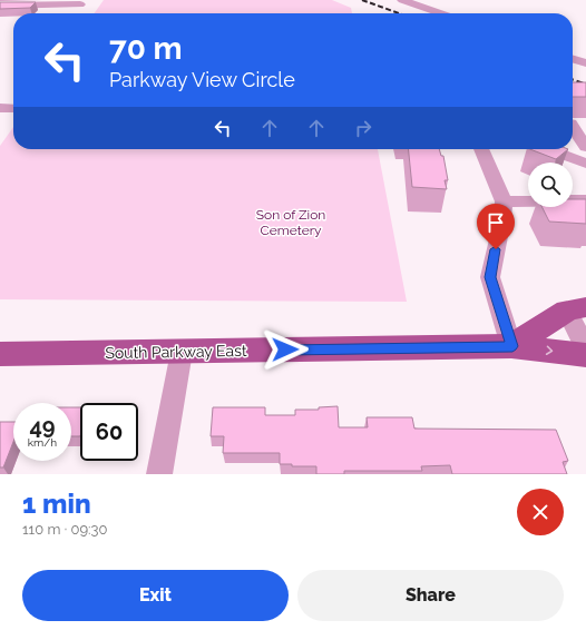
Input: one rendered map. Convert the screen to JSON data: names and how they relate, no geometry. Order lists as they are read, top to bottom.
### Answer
{
  "streets": {
    "main road": ["South Parkway East"]
  },
  "parks": ["Son of Zion Cemetery"],
  "page": {
    "turn": ["70 m", "Parkway View Circle"],
    "speed": "49 km/h",
    "limit": "60",
    "heading": ["1 min", "110 m · 09:30"],
    "buttons": ["Exit", "Share"]
  }
}
